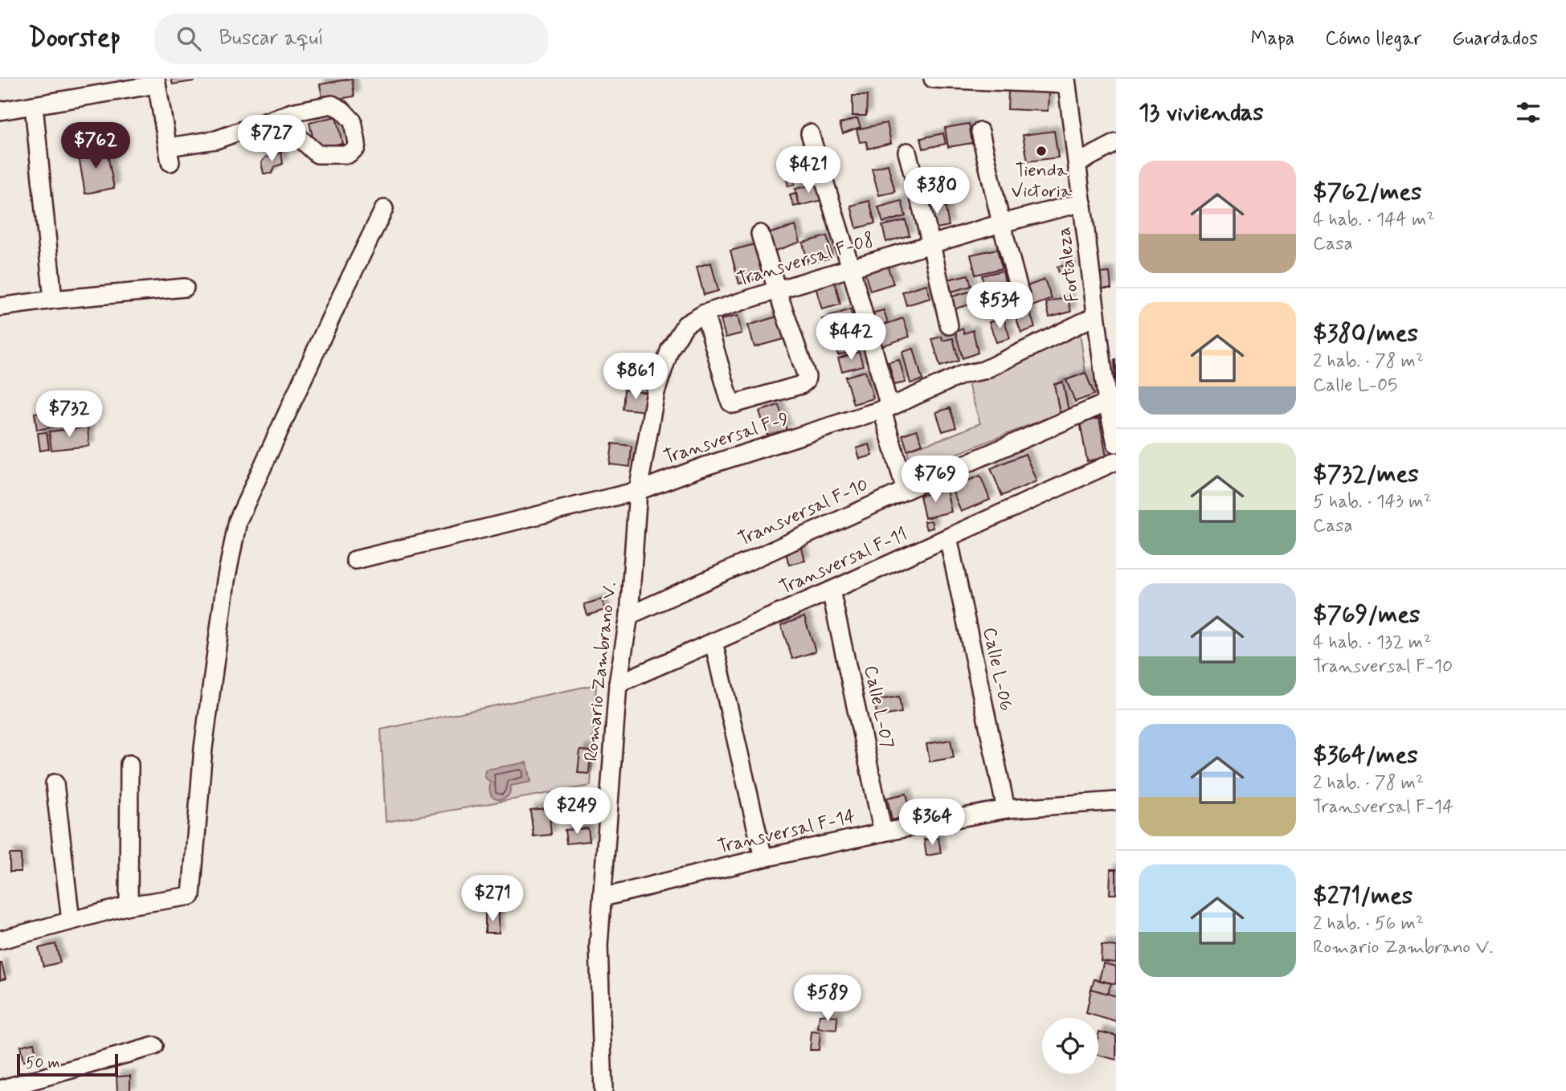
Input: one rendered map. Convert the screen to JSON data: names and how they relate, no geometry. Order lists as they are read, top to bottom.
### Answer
{
  "streets": {
    "street": [
      "Transversal F-08",
      "Fortaleza",
      "Transversal F-9",
      "Transversal F-10",
      "Transversal F-11",
      "Calle L-06",
      "Romario Zambrano V.",
      "Calle L-07",
      "Transversal F-14"
    ]
  },
  "crossings": [
    ["Transversal F-08", "Fortaleza"],
    ["Transversal F-08", "Romario Zambrano V."],
    ["Fortaleza", "Transversal F-9"],
    ["Fortaleza", "Transversal F-10"],
    ["Transversal F-9", "Romario Zambrano V."],
    ["Transversal F-10", "Romario Zambrano V."],
    ["Transversal F-11", "Calle L-06"],
    ["Transversal F-11", "Romario Zambrano V."],
    ["Transversal F-11", "Calle L-07"],
    ["Calle L-06", "Transversal F-14"],
    ["Romario Zambrano V.", "Transversal F-14"],
    ["Calle L-07", "Transversal F-14"]
  ],
  "places": ["Tienda Victoria"],
  "scale_bar": "50 m",
  "page": {
    "header": "Doorstep",
    "search": "Buscar aquí",
    "nav": ["Mapa", "Cómo llegar", "Guardados"],
    "heading": "13 viviendas",
    "price": [
      "$727",
      "$762",
      "$421",
      "$380",
      "$534",
      "$442",
      "$861",
      "$732",
      "$769",
      "$249",
      "$364",
      "$271",
      "$589"
    ],
    "list": [
      {
        "name": "$762/mes",
        "note": "4 hab. · 144 m² · Casa"
      },
      {
        "name": "$380/mes",
        "note": "2 hab. · 78 m² · Calle L-05"
      },
      {
        "name": "$732/mes",
        "note": "5 hab. · 143 m² · Casa"
      },
      {
        "name": "$769/mes",
        "note": "4 hab. · 132 m² · Transversal F-10"
      },
      {
        "name": "$364/mes",
        "note": "2 hab. · 78 m² · Transversal F-14"
      },
      {
        "name": "$271/mes",
        "note": "2 hab. · 56 m² · Romario Zambrano V."
      }
    ],
    "scale": "50 m"
  }
}
